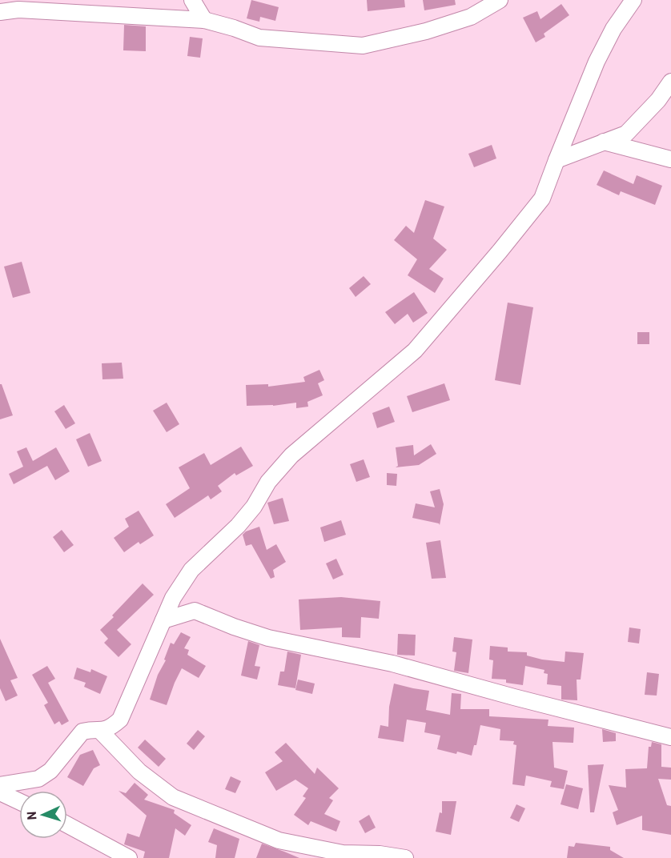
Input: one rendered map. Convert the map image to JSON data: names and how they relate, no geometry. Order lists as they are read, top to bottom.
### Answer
{
  "north": "left"
}
